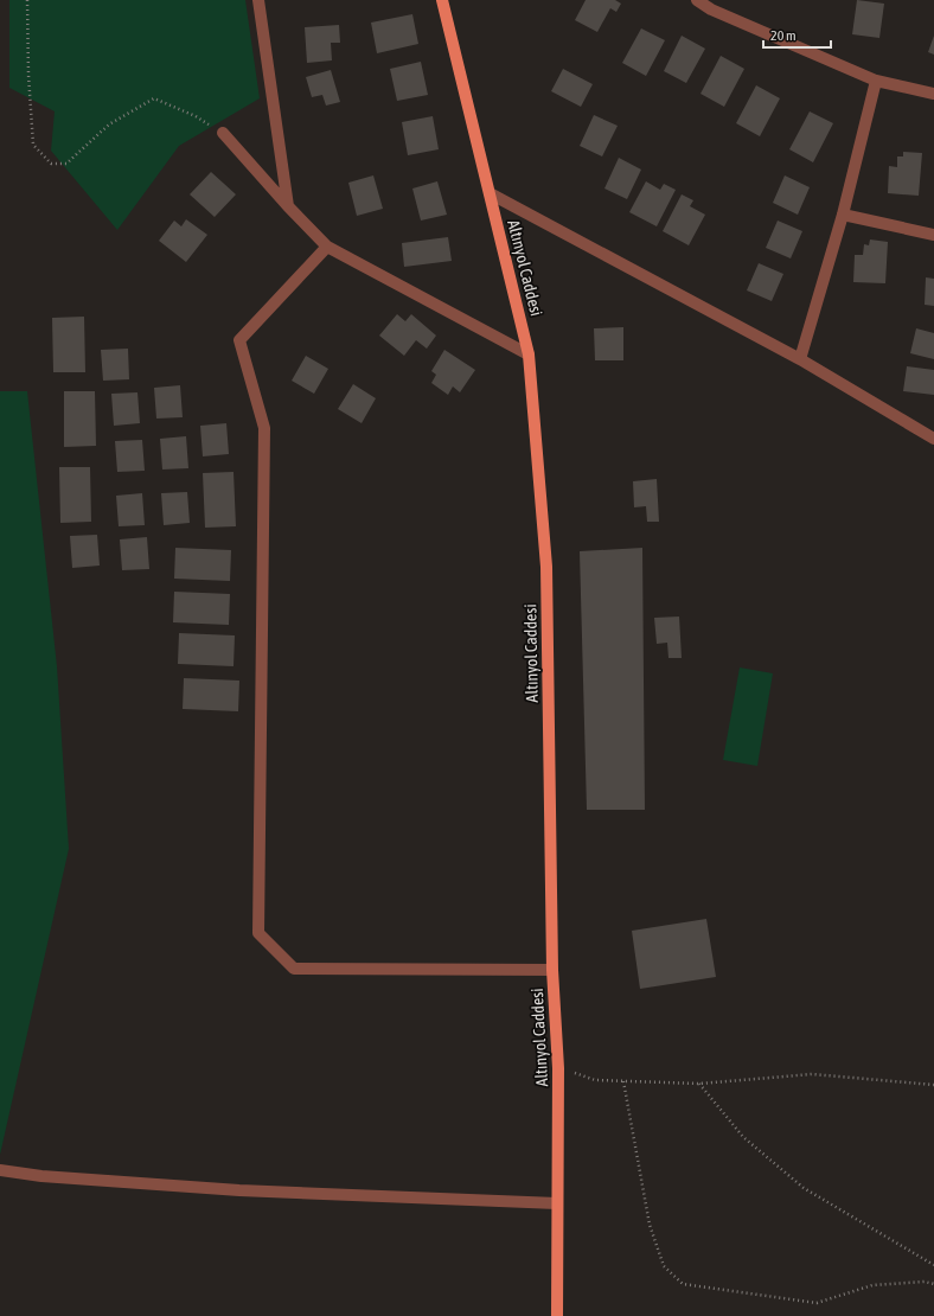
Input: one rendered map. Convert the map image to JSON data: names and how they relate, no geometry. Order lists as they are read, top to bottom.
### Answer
{
  "streets": {
    "main road": ["Altınyol Caddesi"]
  },
  "scale_bar": "20 m"
}
